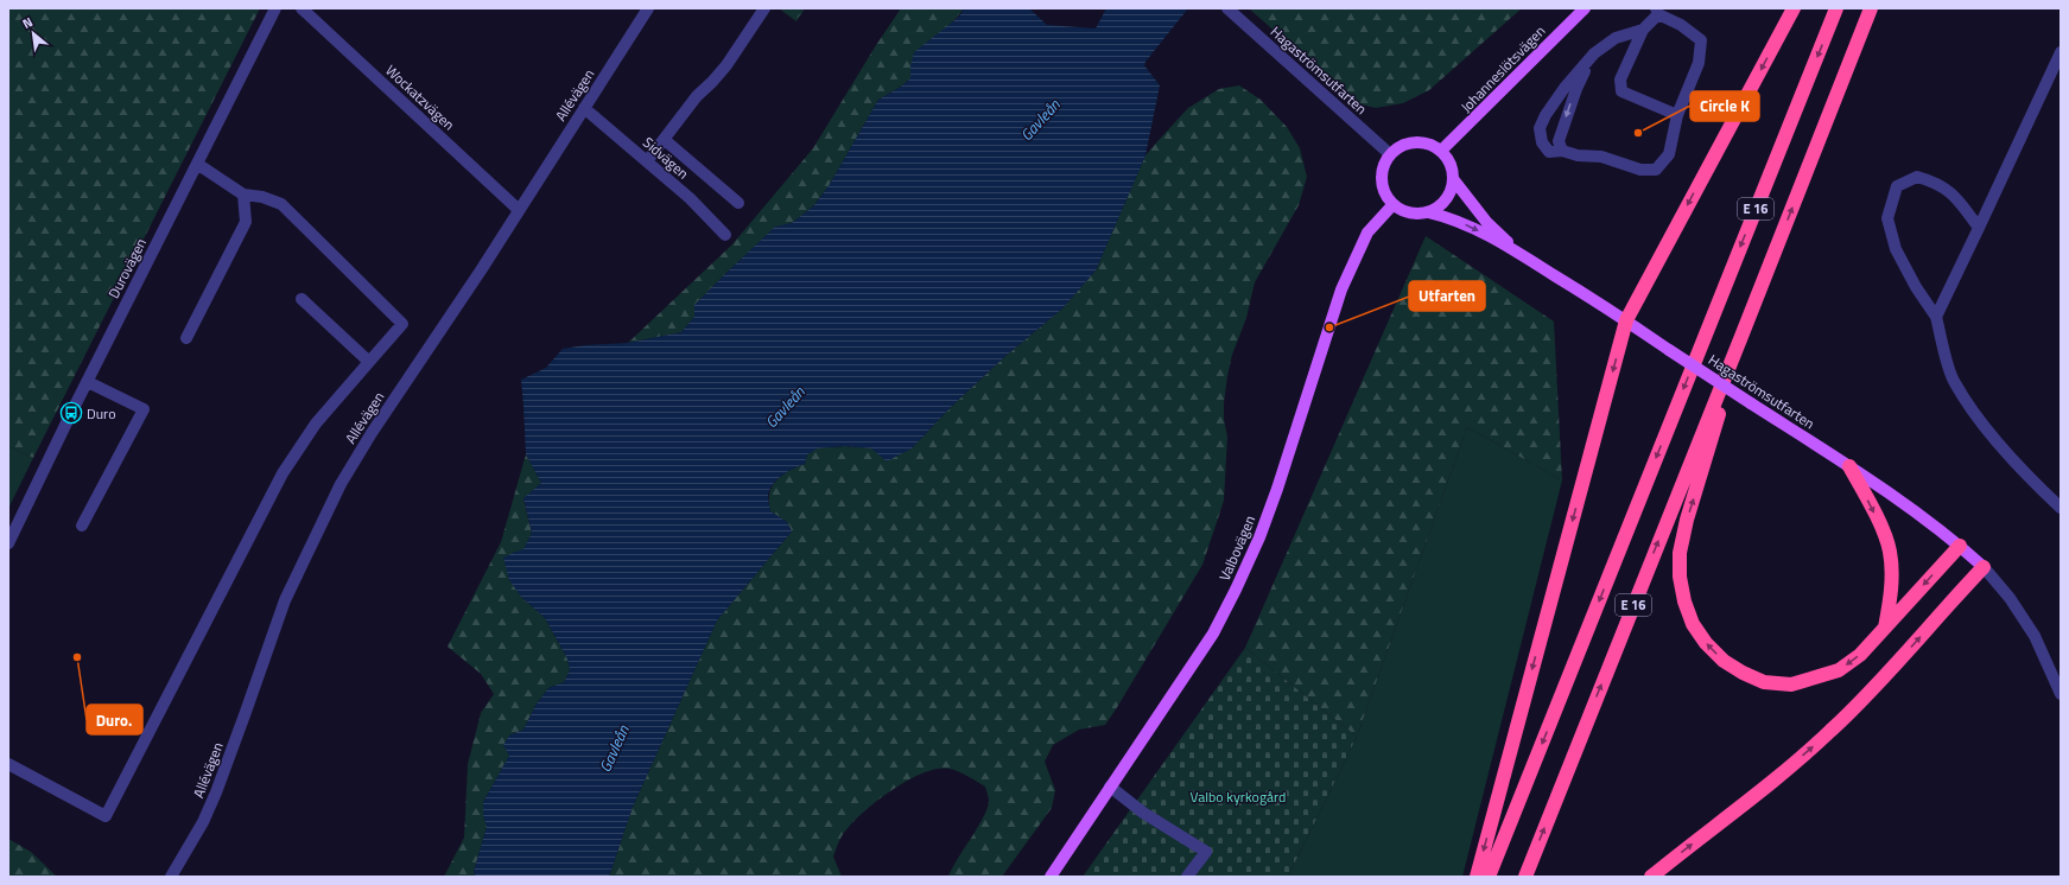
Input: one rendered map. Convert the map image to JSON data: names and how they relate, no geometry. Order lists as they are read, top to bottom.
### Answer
{
  "streets": {
    "highway": ["E 16"],
    "main road": ["Johanneslötsvägen", "Hagaströmsutfarten", "Valbovägen"],
    "street": [
      "Allévägen",
      "Wockatzvägen",
      "Sidvägen",
      "Durovägen"
    ]
  },
  "crossings": [
    ["Johanneslötsvägen", "Hagaströmsutfarten"],
    ["Johanneslötsvägen", "Valbovägen"],
    ["Hagaströmsutfarten", "Valbovägen"],
    ["Allévägen", "Wockatzvägen"],
    ["Allévägen", "Sidvägen"]
  ],
  "water": ["Gavleån"],
  "parks": ["Valbo kyrkogård"],
  "places": {
    "other": ["Circle K", "Utfarten", "Duro."],
    "bus stop": ["Duro"]
  },
  "north": "top left"
}
